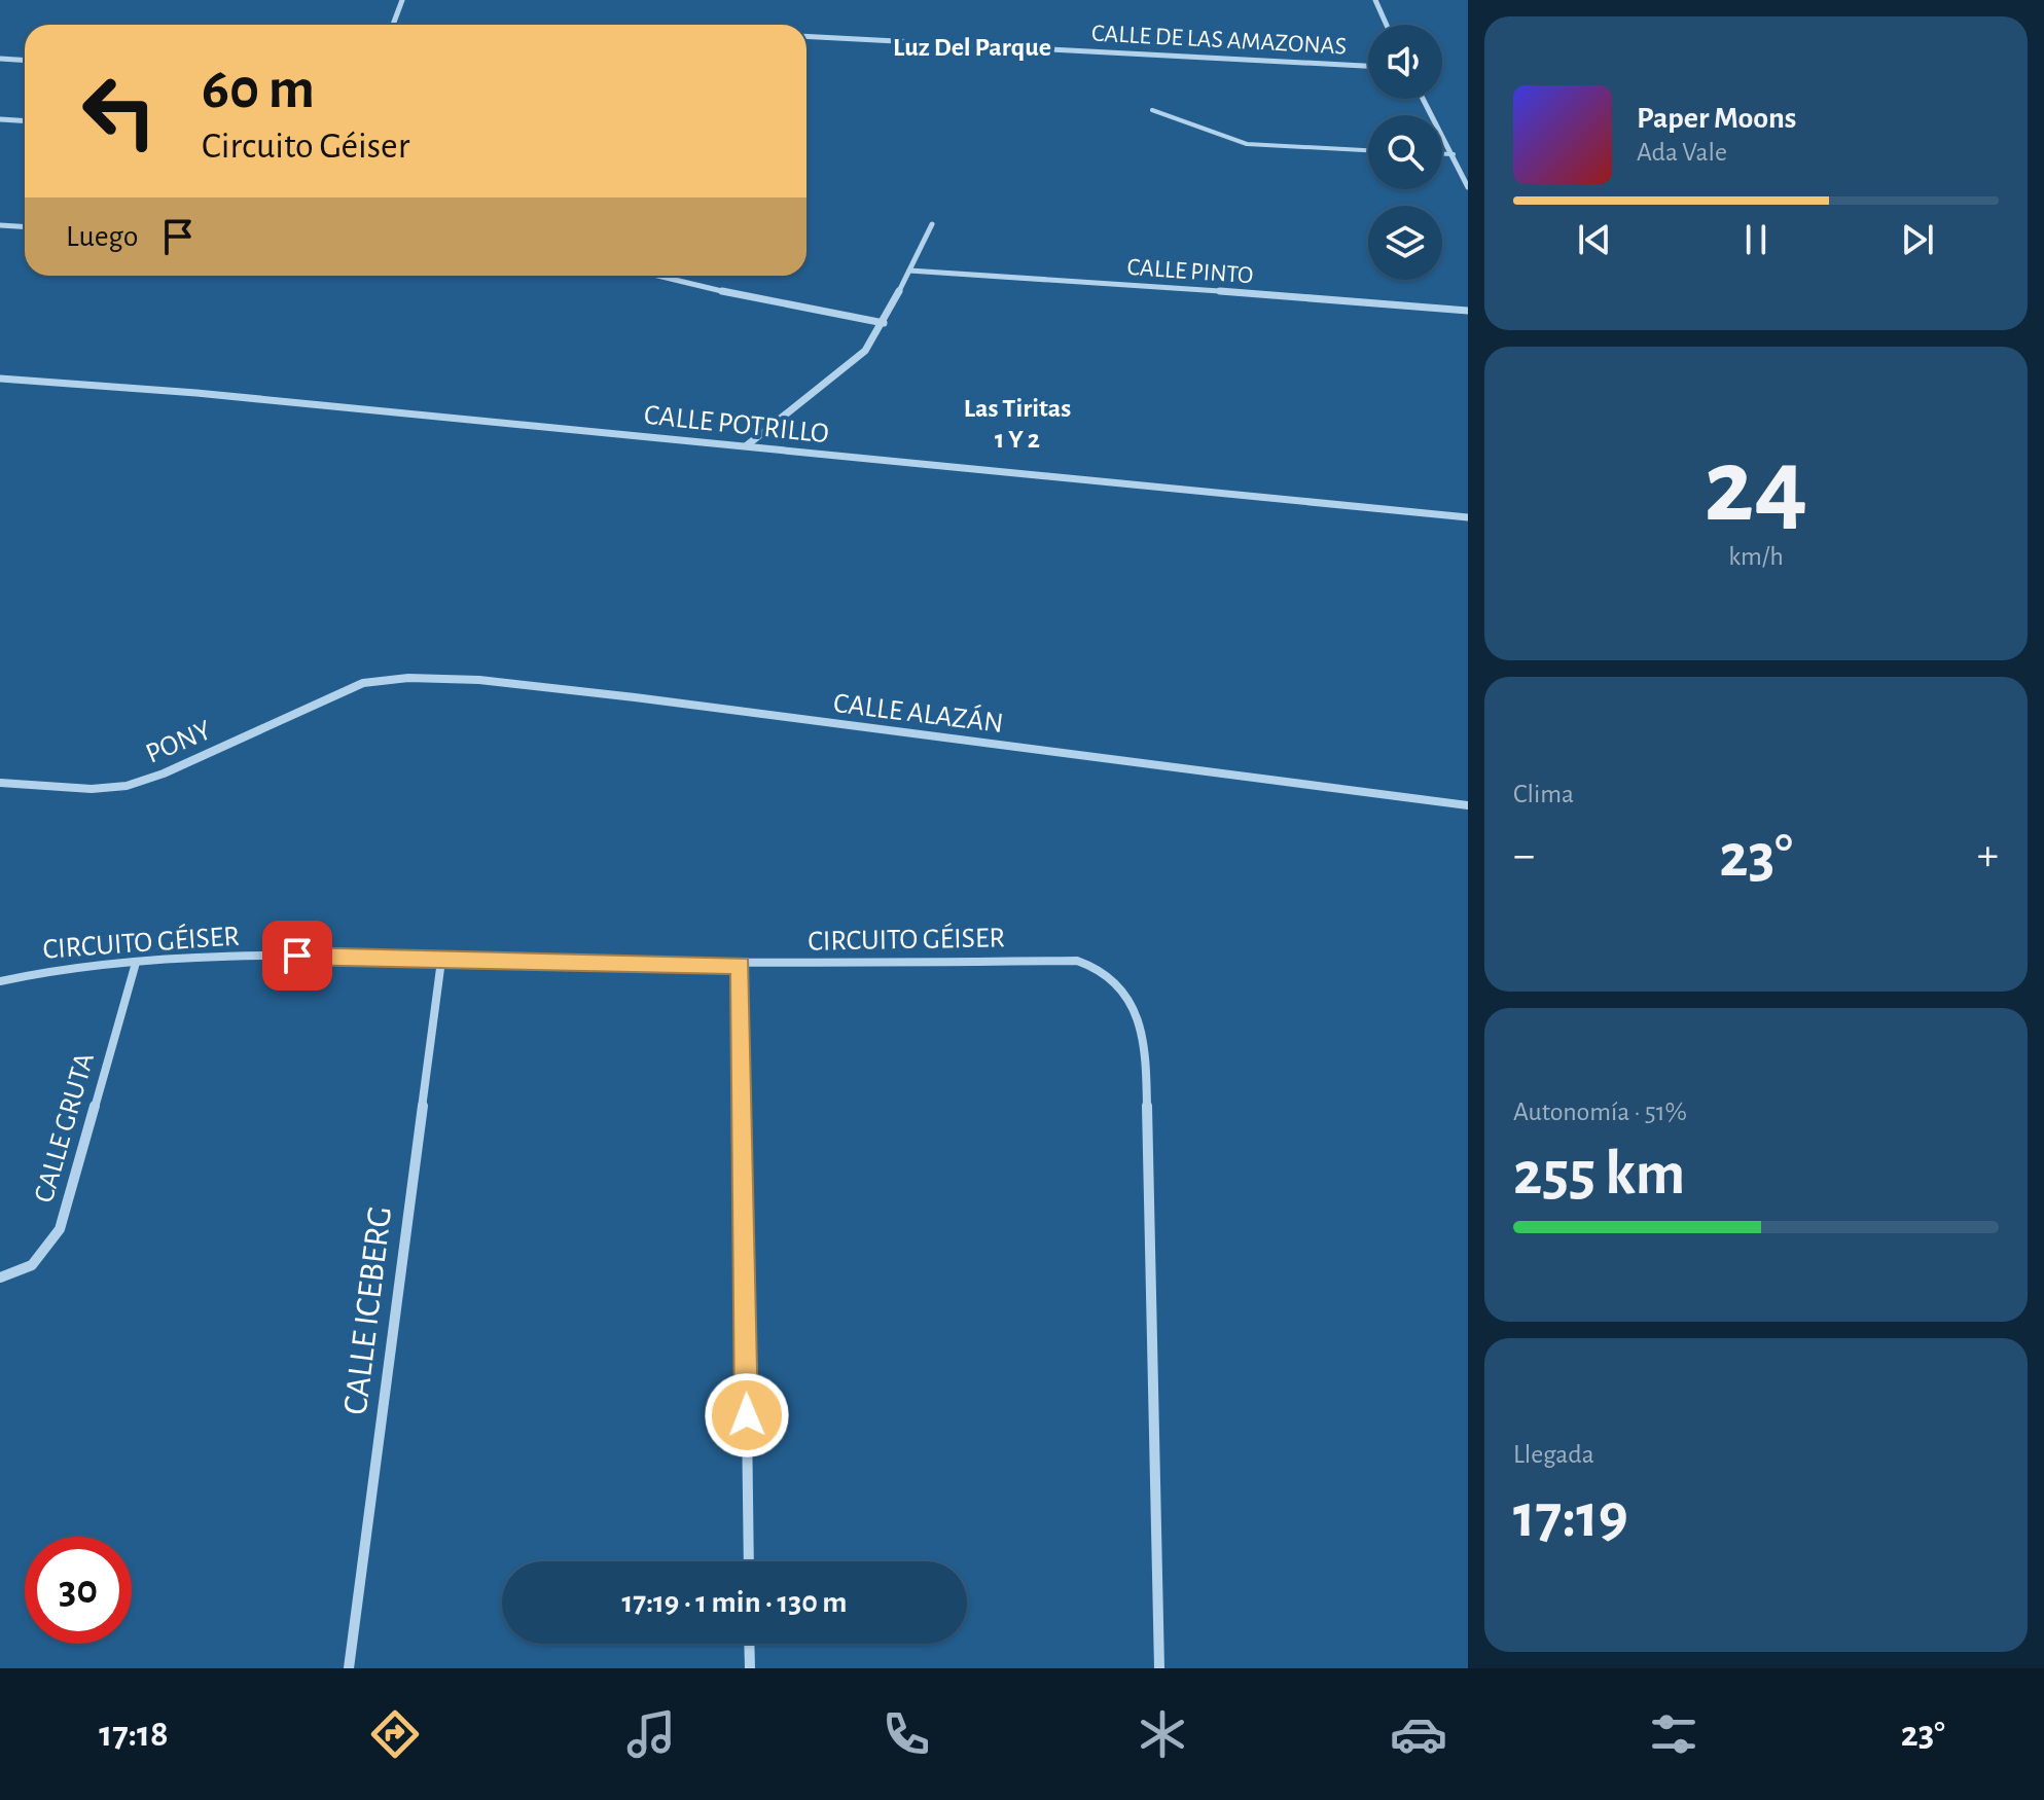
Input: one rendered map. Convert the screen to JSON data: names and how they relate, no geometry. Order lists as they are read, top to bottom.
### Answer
{
  "streets": {
    "street": [
      "CALLE DE LAS AMAZONAS",
      "CALLE PINTO",
      "CALLE POTRILLO",
      "CALLE ALAZÁN",
      "PONY",
      "CIRCUITO GÉISER",
      "CALLE GRUTA",
      "CALLE ICEBERG"
    ]
  },
  "crossings": [
    ["CALLE ALAZÁN", "PONY"],
    ["CIRCUITO GÉISER", "CALLE GRUTA"],
    ["CIRCUITO GÉISER", "CALLE ICEBERG"]
  ],
  "districts": ["Luz Del Parque", "Las Tiritas 1 Y 2"],
  "page": {
    "turn": ["60 m", "Circuito Géiser"],
    "song": ["Paper Moons", "Ada Vale"],
    "then": "Luego",
    "tile": [
      ["24", "km/h"],
      "Clima",
      ["Autonomía · 51%", "255 km"],
      ["Llegada", "17:19"]
    ],
    "heat": ["−", "23°", "+"],
    "limit": "30",
    "trip": "17:19 · 1 min · 130 m",
    "tabs": ["17:18", "23°"]
  }
}
